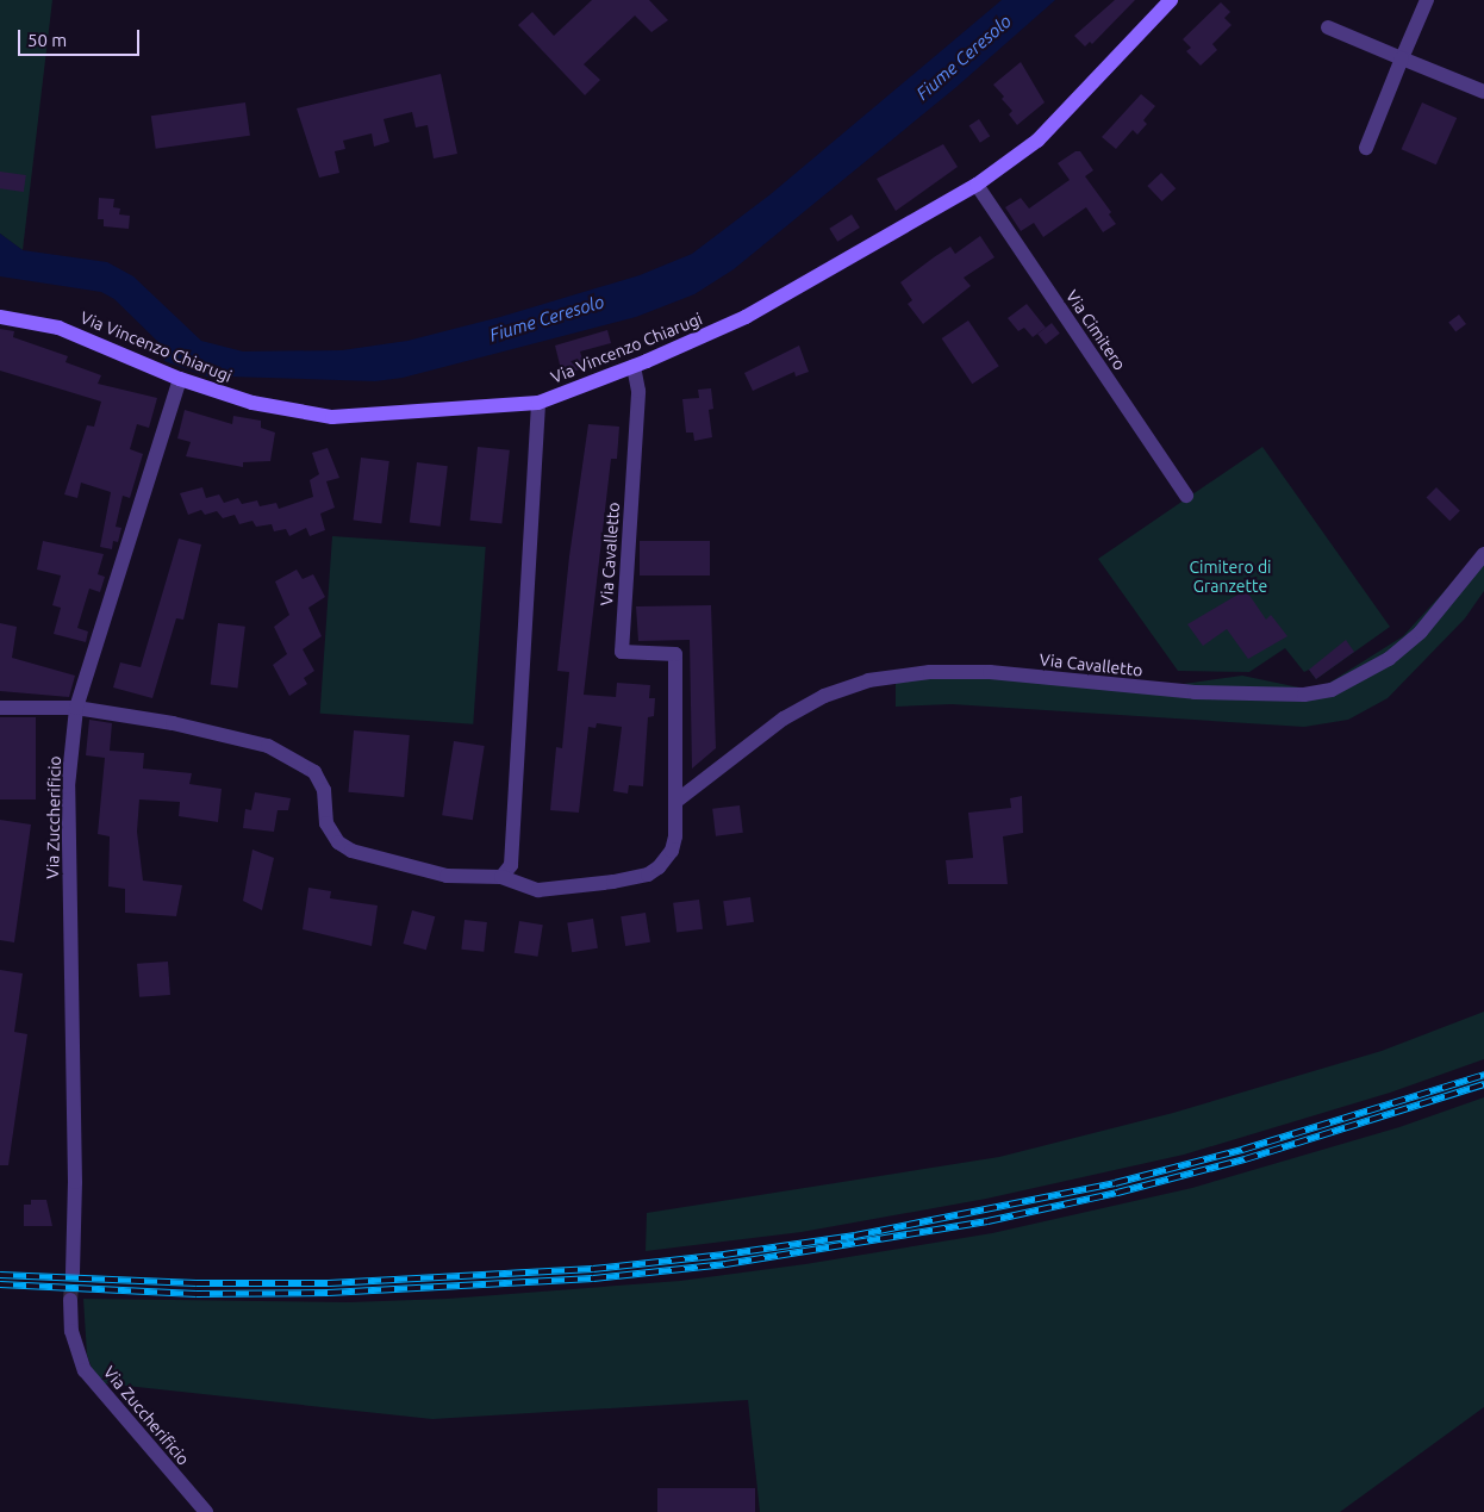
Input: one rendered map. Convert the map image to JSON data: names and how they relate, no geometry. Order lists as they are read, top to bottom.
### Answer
{
  "streets": {
    "street": [
      "Via Cimitero",
      "Via Vincenzo Chiarugi",
      "Via Cavalletto",
      "Via Zuccherificio"
    ]
  },
  "crossings": [
    ["Via Cimitero", "Via Vincenzo Chiarugi"],
    ["Via Vincenzo Chiarugi", "Via Cavalletto"],
    ["Via Vincenzo Chiarugi", "Via Zuccherificio"],
    ["Via Cavalletto", "Via Zuccherificio"]
  ],
  "water": ["Fiume Ceresolo"],
  "parks": ["Cimitero di Granzette"],
  "scale_bar": "50 m"
}
